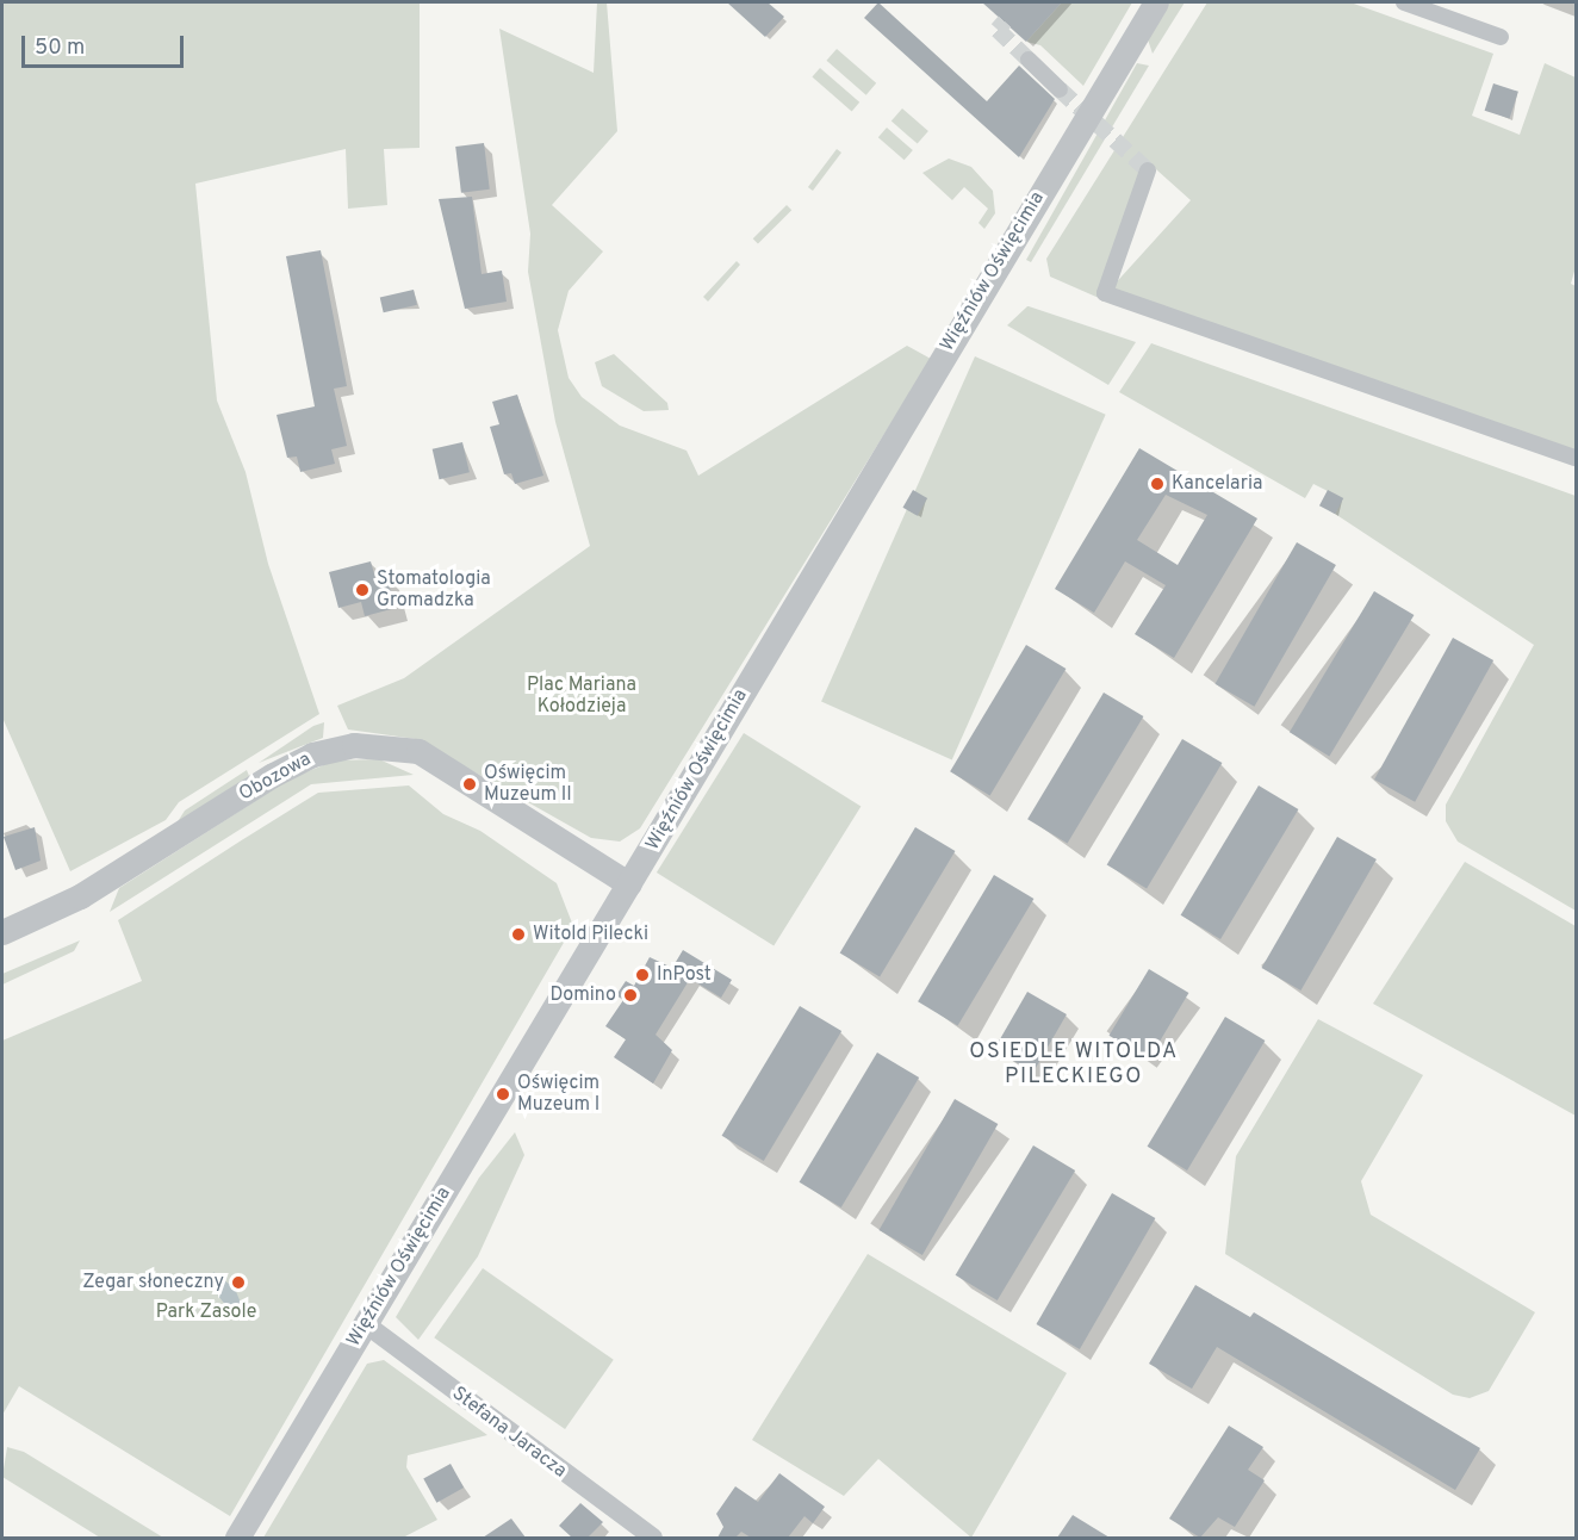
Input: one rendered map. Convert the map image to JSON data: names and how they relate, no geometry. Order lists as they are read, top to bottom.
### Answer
{
  "streets": {
    "street": ["Więźniów Oświęcimia", "Obozowa", "Stefana Jaracza"]
  },
  "crossings": [
    ["Więźniów Oświęcimia", "Obozowa"],
    ["Więźniów Oświęcimia", "Stefana Jaracza"]
  ],
  "districts": ["OSIEDLE WITOLDA PILECKIEGO"],
  "parks": ["Plac Mariana Kołodzieja", "Park Zasole"],
  "places": [
    "Kancelaria",
    "Stomatologia Gromadzka",
    "Oświęcim Muzeum II",
    "Witold Pilecki",
    "InPost",
    "Domino",
    "Oświęcim Muzeum I",
    "Zegar słoneczny"
  ],
  "scale_bar": "50 m"
}
